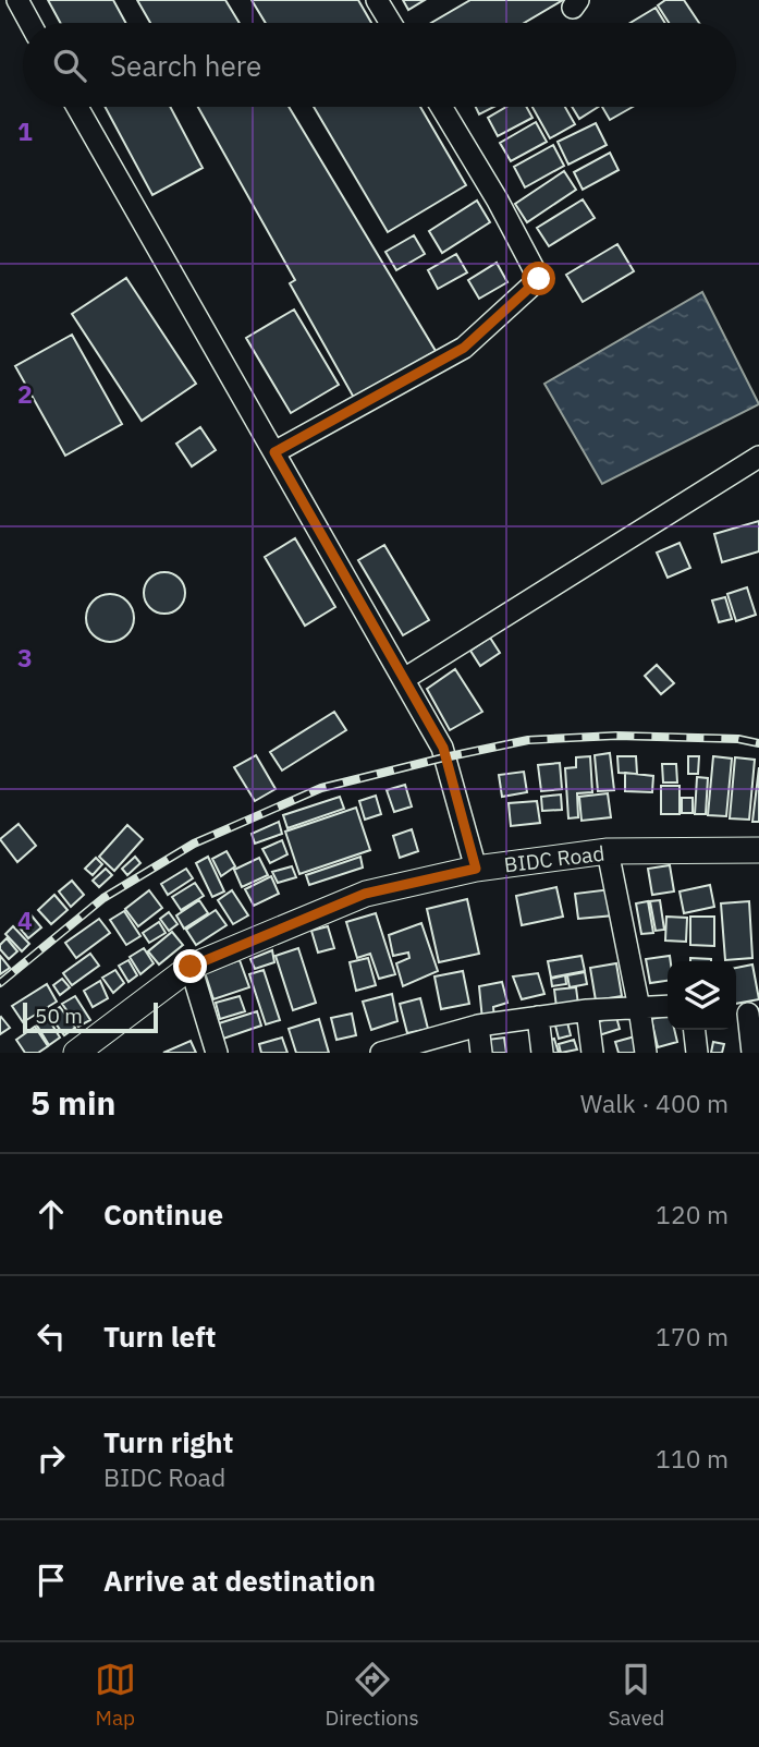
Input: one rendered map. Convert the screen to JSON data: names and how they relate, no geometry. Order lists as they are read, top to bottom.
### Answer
{
  "streets": {
    "main road": ["BIDC Road"]
  },
  "scale_bar": "50 m",
  "page": {
    "search": "Search here",
    "scale": "50 m",
    "heading": ["5 min", "Walk · 400 m"],
    "list": [
      ["Continue", "120 m"],
      ["Turn left", "170 m"],
      ["Turn right", "BIDC Road", "110 m"],
      "Arrive at destination"
    ],
    "nav": ["Map", "Directions", "Saved"]
  },
  "grid": {
    "rows": [
      "1",
      "2",
      "3",
      "4"
    ]
  }
}
